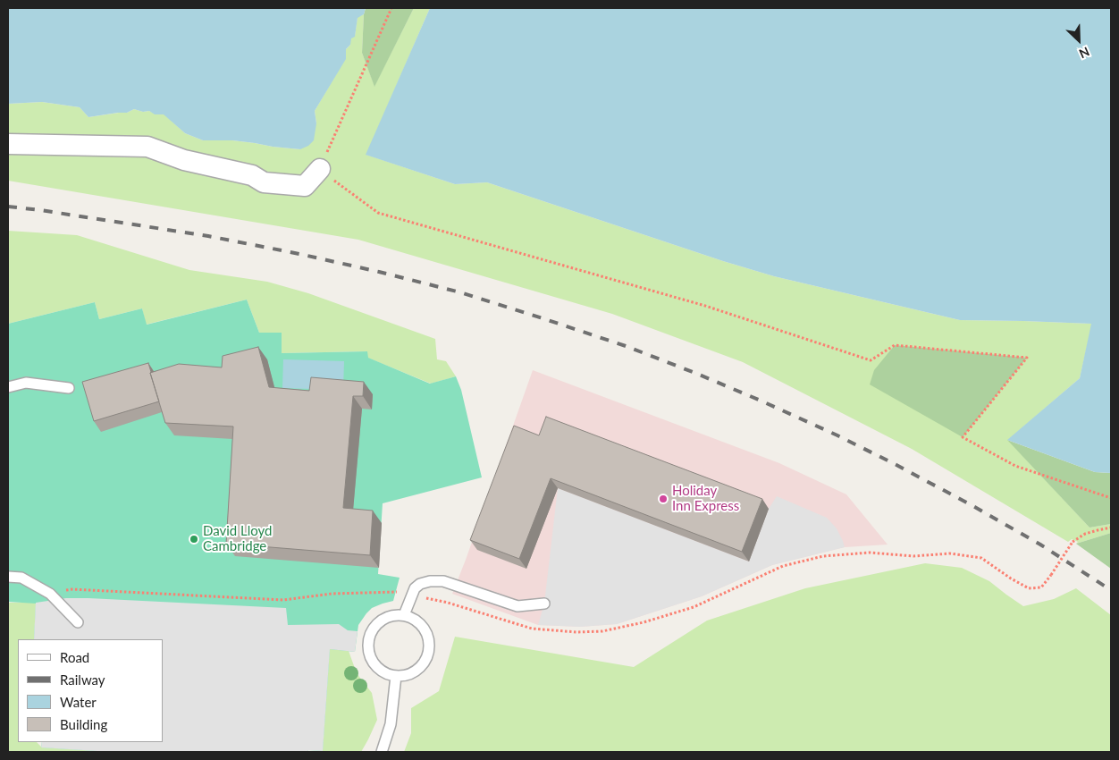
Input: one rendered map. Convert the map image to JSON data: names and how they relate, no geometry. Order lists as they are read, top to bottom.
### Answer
{
  "places": ["Holiday Inn Express", "David Lloyd Cambridge"],
  "legend": [
    "Road",
    "Railway",
    "Water",
    "Building"
  ],
  "north": "bottom right"
}
